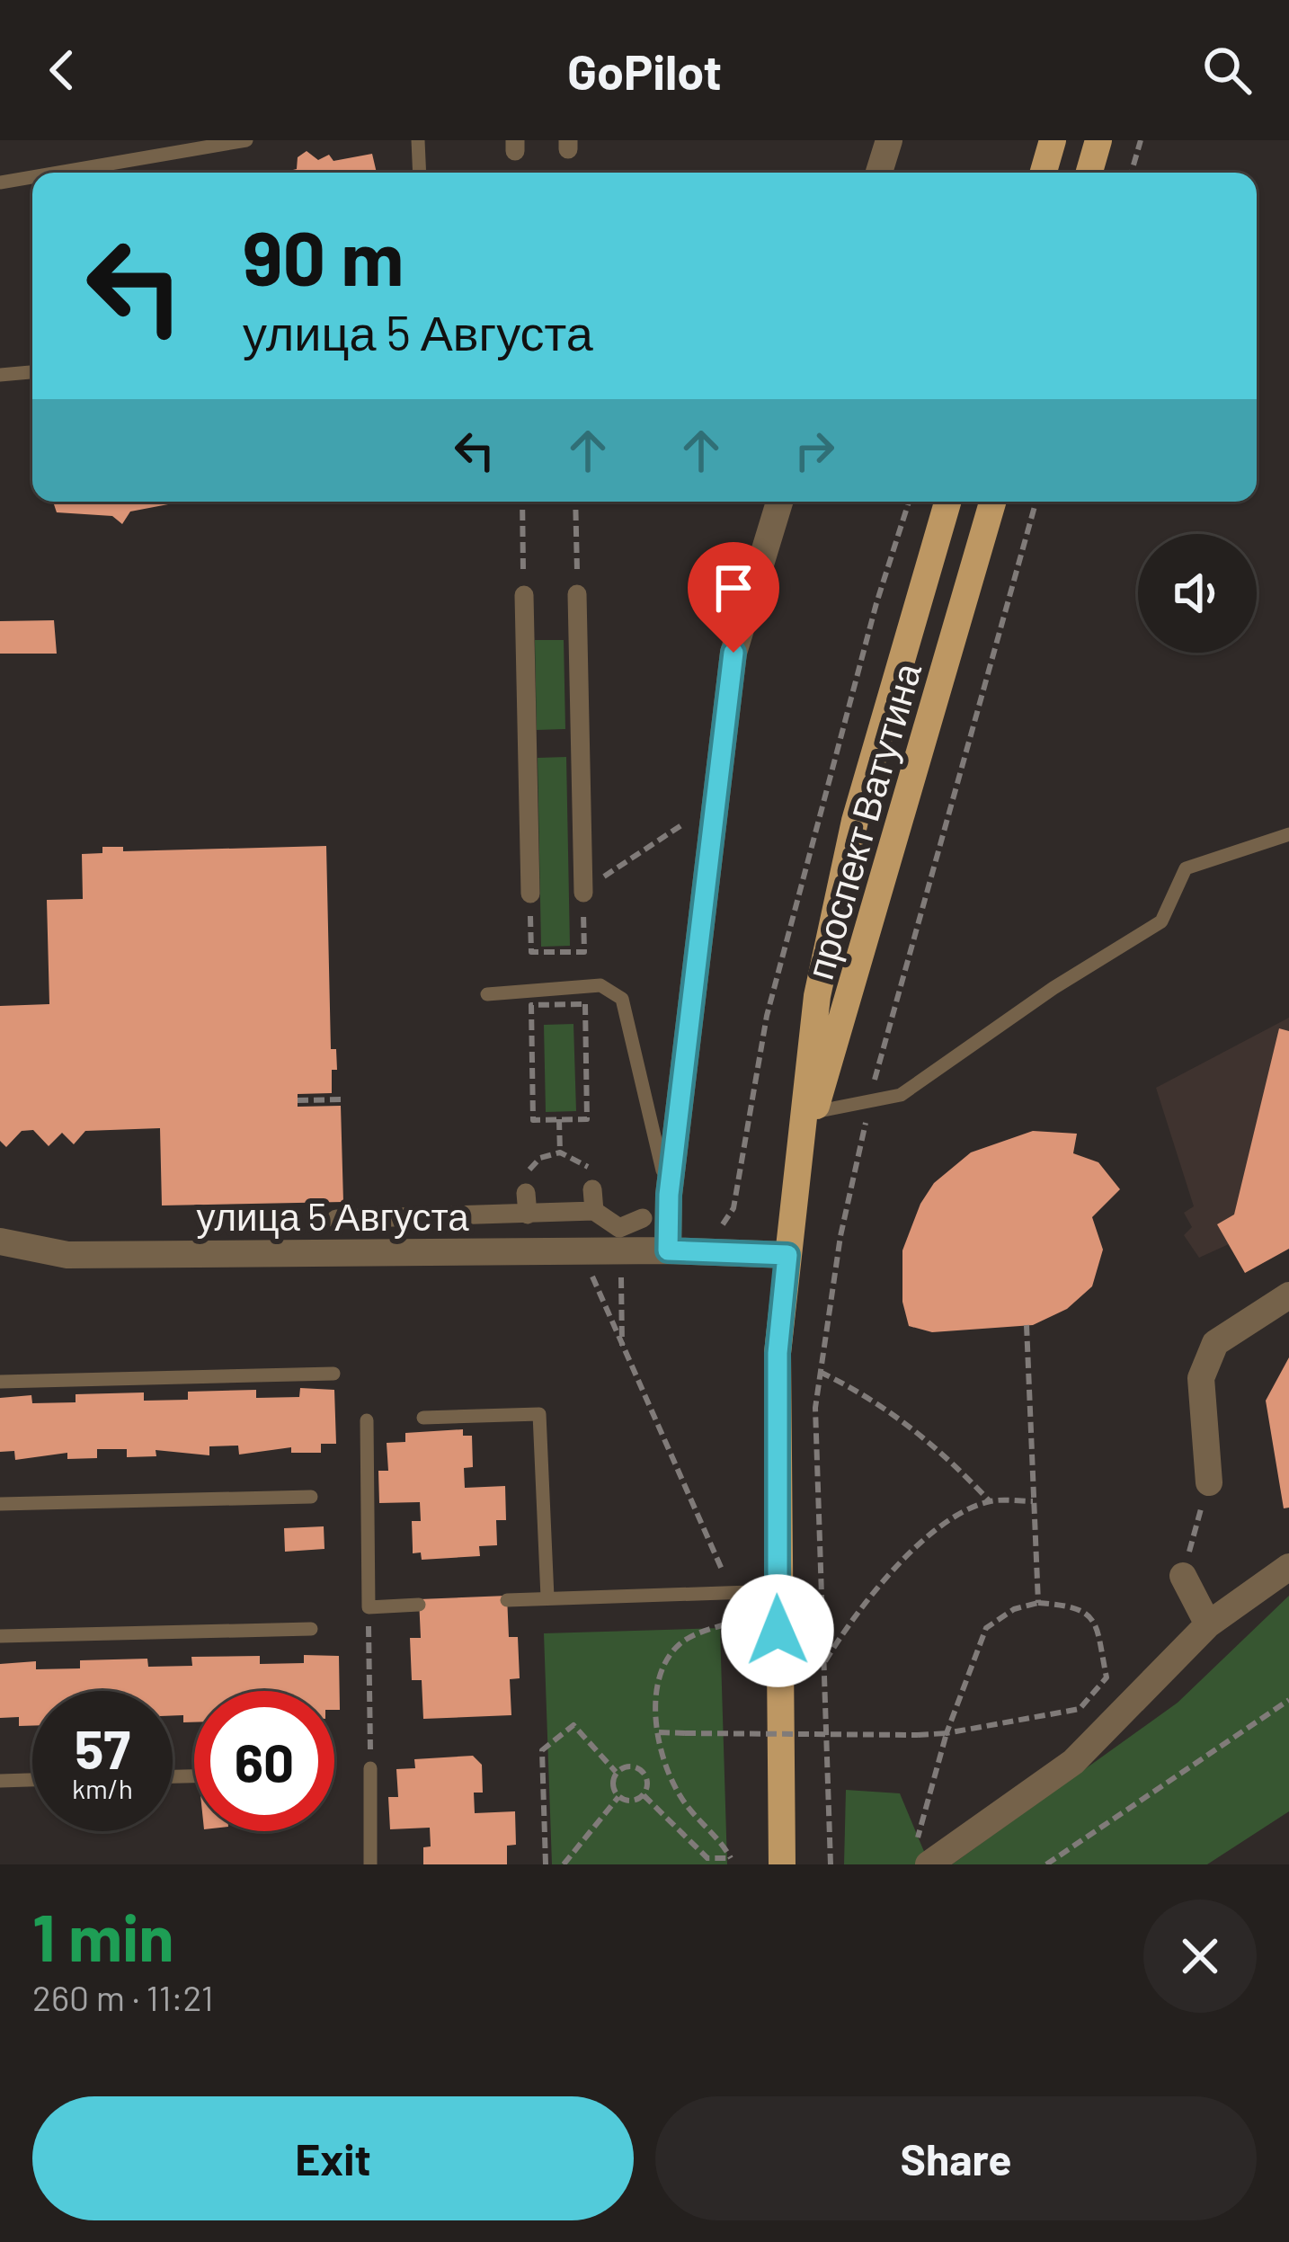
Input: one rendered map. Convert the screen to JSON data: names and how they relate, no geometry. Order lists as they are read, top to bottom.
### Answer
{
  "streets": {
    "main road": ["проспект Ватутина"],
    "street": ["улица 5 Августа"]
  },
  "crossings": [
    ["проспект Ватутина", "улица 5 Августа"]
  ],
  "page": {
    "header": "GoPilot",
    "turn": ["90 m", "улица 5 Августа"],
    "speed": "57 km/h",
    "limit": "60",
    "heading": ["1 min", "260 m · 11:21"],
    "buttons": ["Exit", "Share"]
  }
}
